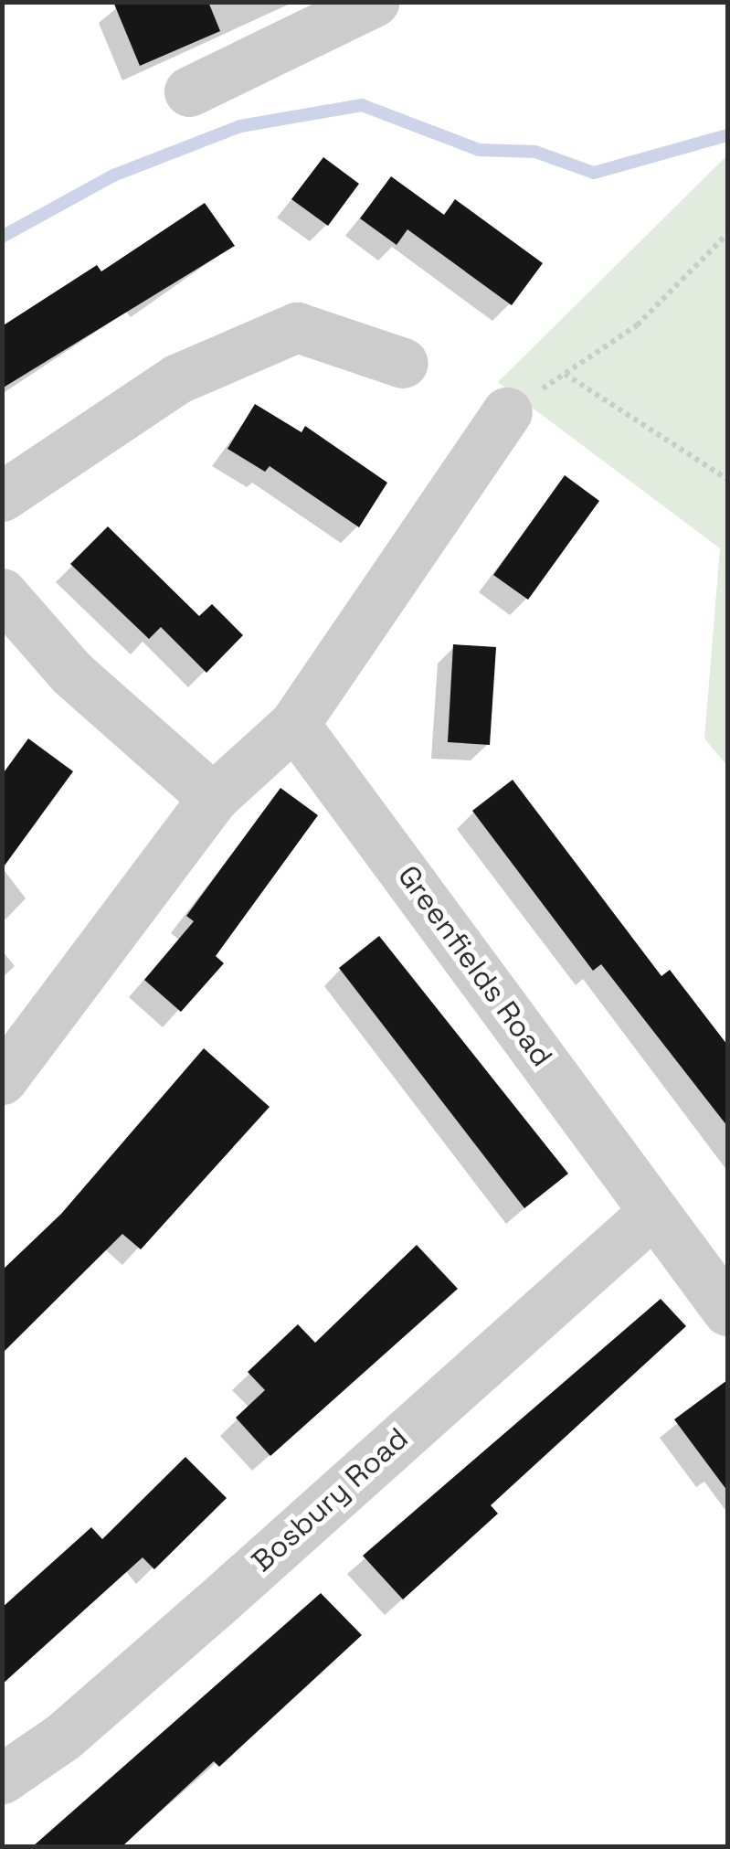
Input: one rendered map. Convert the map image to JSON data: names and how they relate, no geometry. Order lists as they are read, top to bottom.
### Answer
{
  "streets": {
    "street": ["Greenfields Road", "Bosbury Road"]
  },
  "crossings": [
    ["Greenfields Road", "Bosbury Road"]
  ]
}
